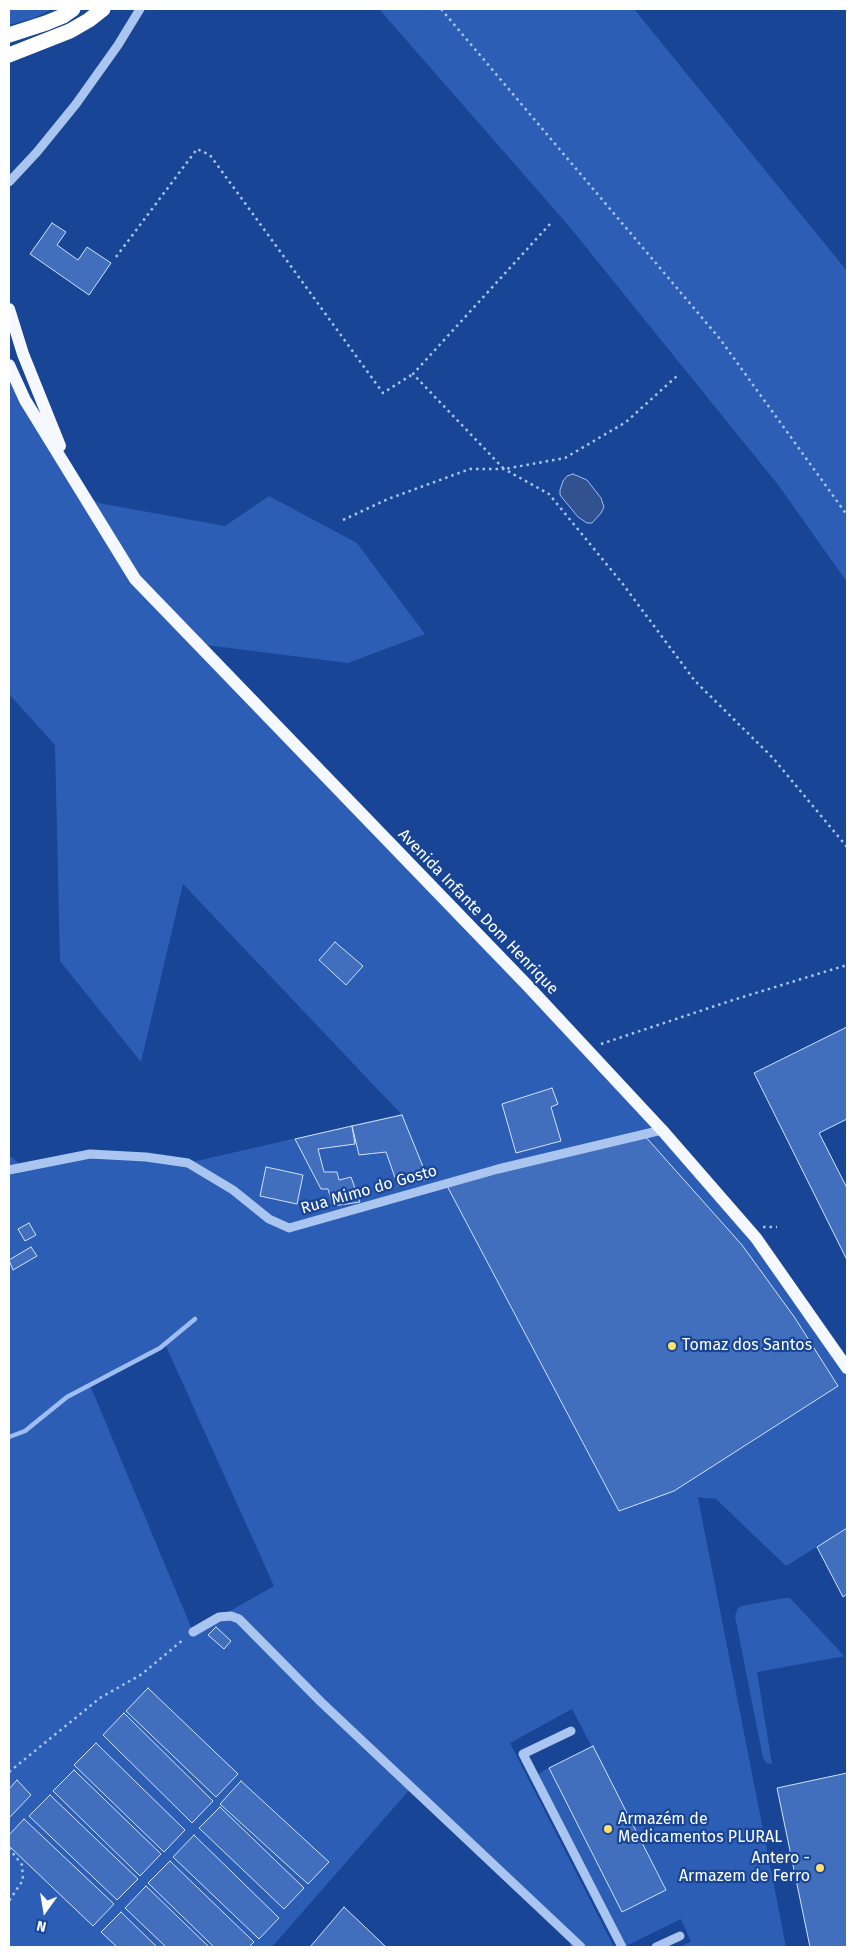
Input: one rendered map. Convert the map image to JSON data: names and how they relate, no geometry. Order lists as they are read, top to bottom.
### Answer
{
  "streets": {
    "main road": ["Avenida Infante Dom Henrique"],
    "street": ["Rua Mimo do Gosto"]
  },
  "crossings": [
    ["Avenida Infante Dom Henrique", "Rua Mimo do Gosto"]
  ],
  "places": ["Tomaz dos Santos", "Armazém de Medicamentos PLURAL", "Antero - Armazem de Ferro"],
  "north": "bottom"
}
